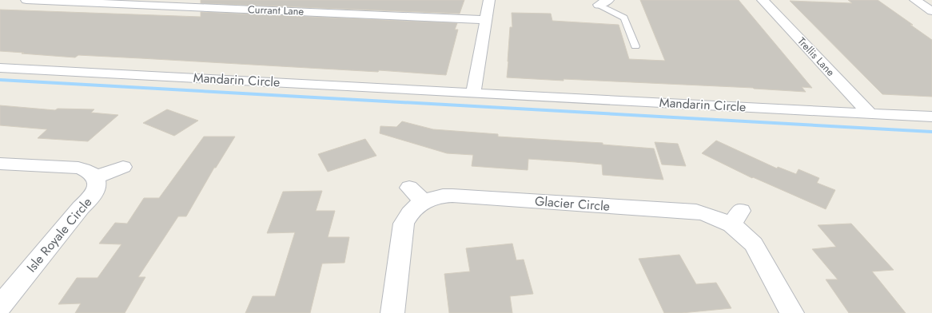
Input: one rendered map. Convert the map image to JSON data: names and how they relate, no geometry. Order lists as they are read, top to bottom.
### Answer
{
  "streets": {
    "street": [
      "Currant Lane",
      "Trellis Lane",
      "Mandarin Circle",
      "Glacier Circle",
      "Isle Royale Circle"
    ]
  },
  "crossings": [
    ["Trellis Lane", "Mandarin Circle"]
  ]
}
